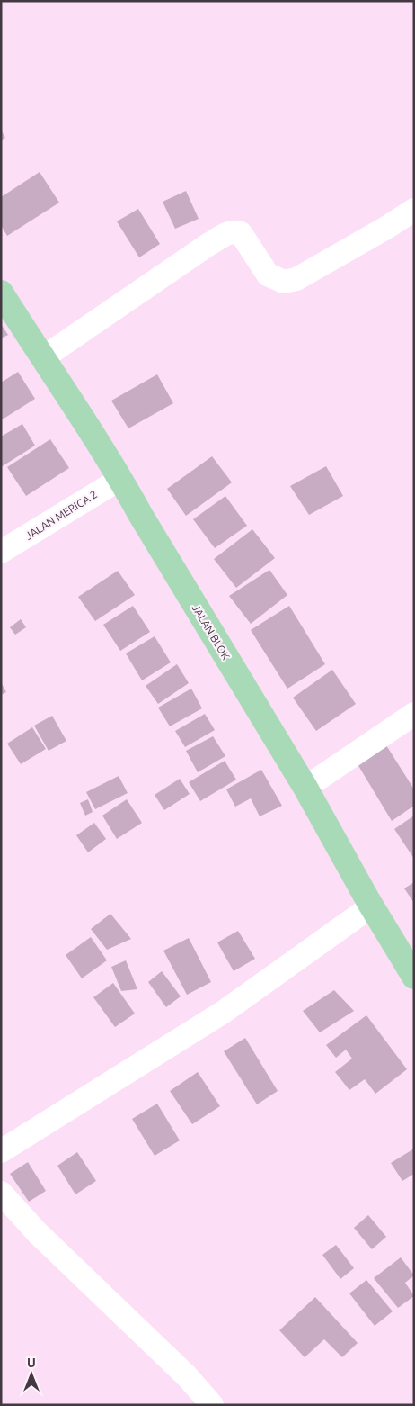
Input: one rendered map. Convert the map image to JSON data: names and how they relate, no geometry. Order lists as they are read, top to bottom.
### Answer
{
  "streets": {
    "main road": ["JALAN BLOK"],
    "street": ["JALAN MERICA 2"]
  },
  "crossings": [
    ["JALAN MERICA 2", "JALAN BLOK"]
  ],
  "north": "top"
}
